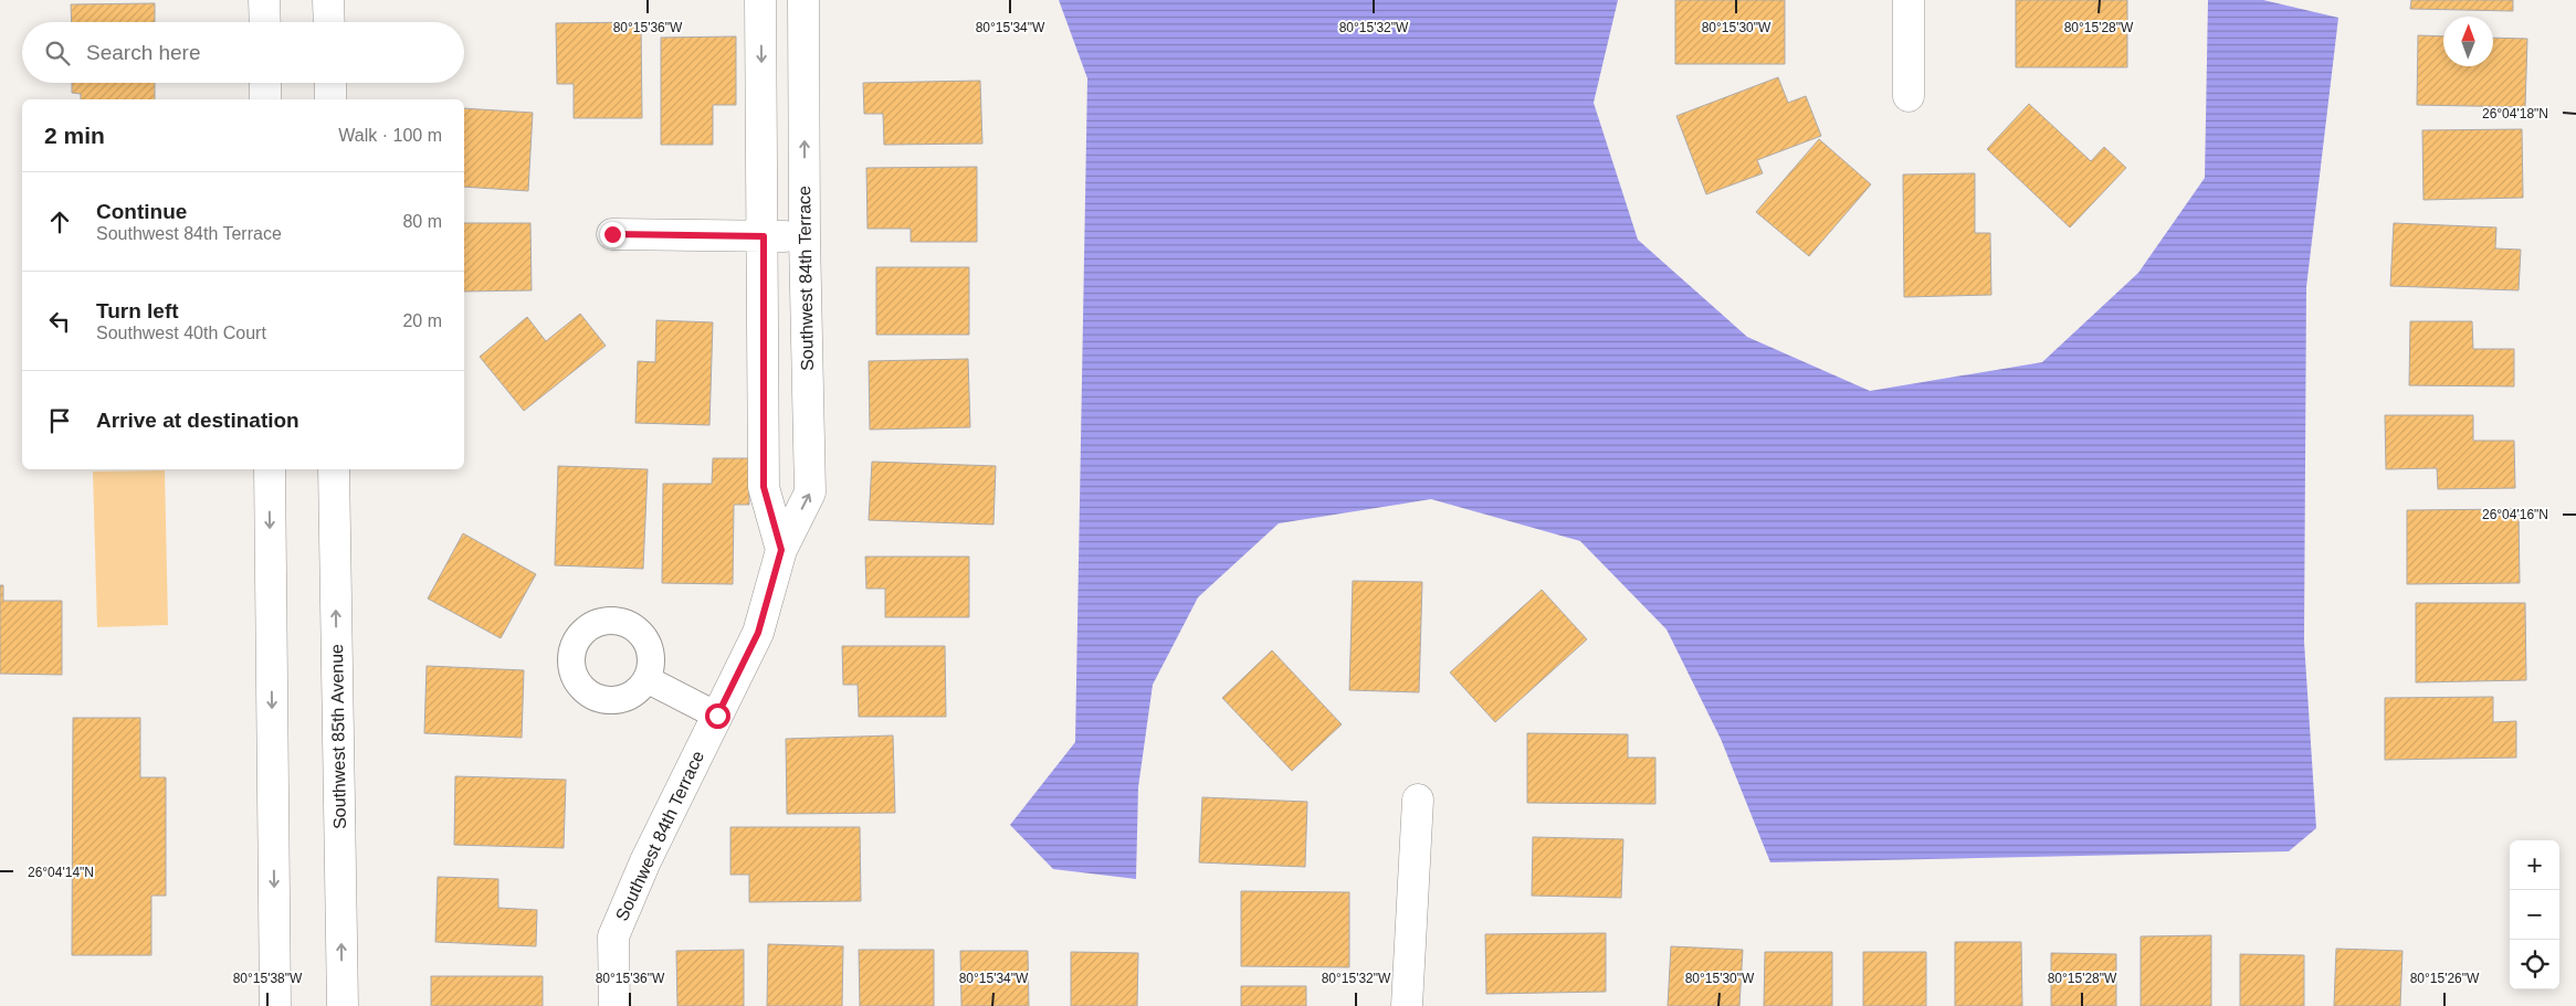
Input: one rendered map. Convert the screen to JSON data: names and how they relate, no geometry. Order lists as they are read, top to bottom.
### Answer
{
  "streets": {
    "street": ["Southwest 84th Terrace", "Southwest 85th Avenue"]
  },
  "north": "top",
  "page": {
    "search": "Search here",
    "heading": ["2 min", "Walk · 100 m"],
    "list": [
      ["Continue", "Southwest 84th Terrace", "80 m"],
      ["Turn left", "Southwest 40th Court", "20 m"],
      "Arrive at destination"
    ],
    "map_buttons": ["+", "−"]
  },
  "coordinates": [
    "80°15'36\"W",
    "80°15'34\"W",
    "80°15'32\"W",
    "80°15'30\"W",
    "80°15'28\"W",
    "26°04'18\"N",
    "26°04'16\"N",
    "26°04'14\"N",
    "80°15'38\"W",
    "80°15'26\"W"
  ]
}
